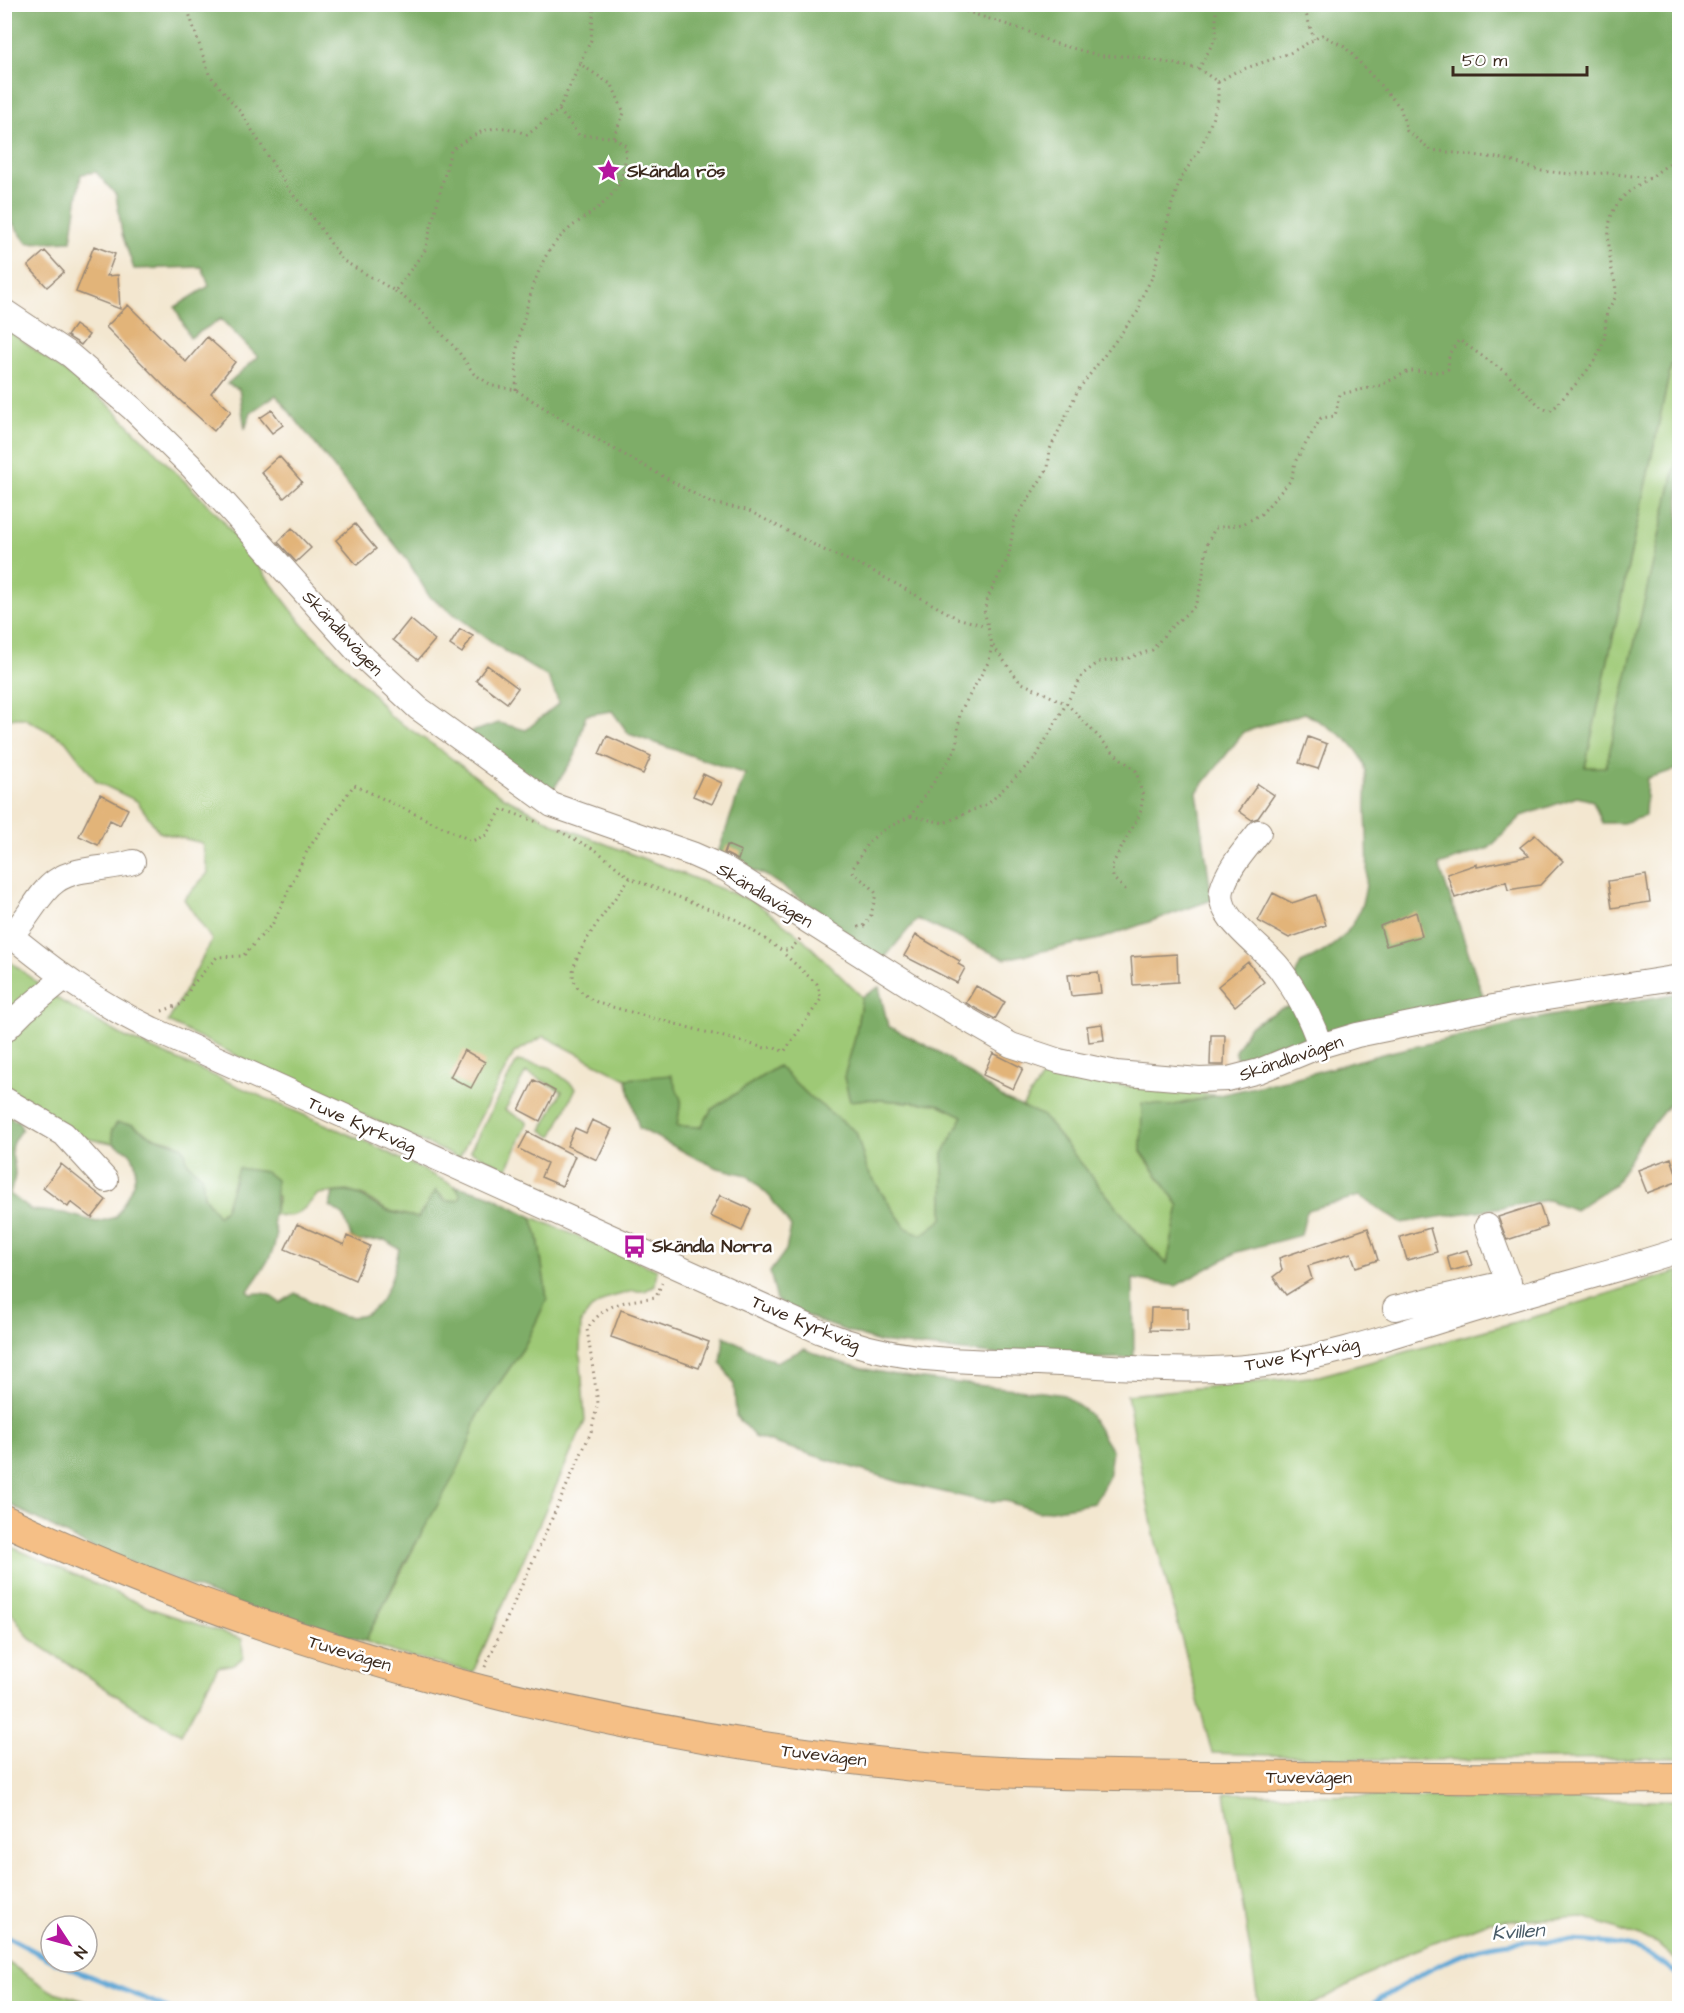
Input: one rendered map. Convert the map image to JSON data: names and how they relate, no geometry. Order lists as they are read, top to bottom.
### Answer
{
  "streets": {
    "main road": ["Tuvevägen"],
    "street": ["Skändlavägen", "Tuve Kyrkväg"]
  },
  "water": ["Kvillen"],
  "places": {
    "place": ["Skändla rös"],
    "bus stop": ["Skändla Norra"]
  },
  "scale_bar": "50 m",
  "north": "bottom right"
}
